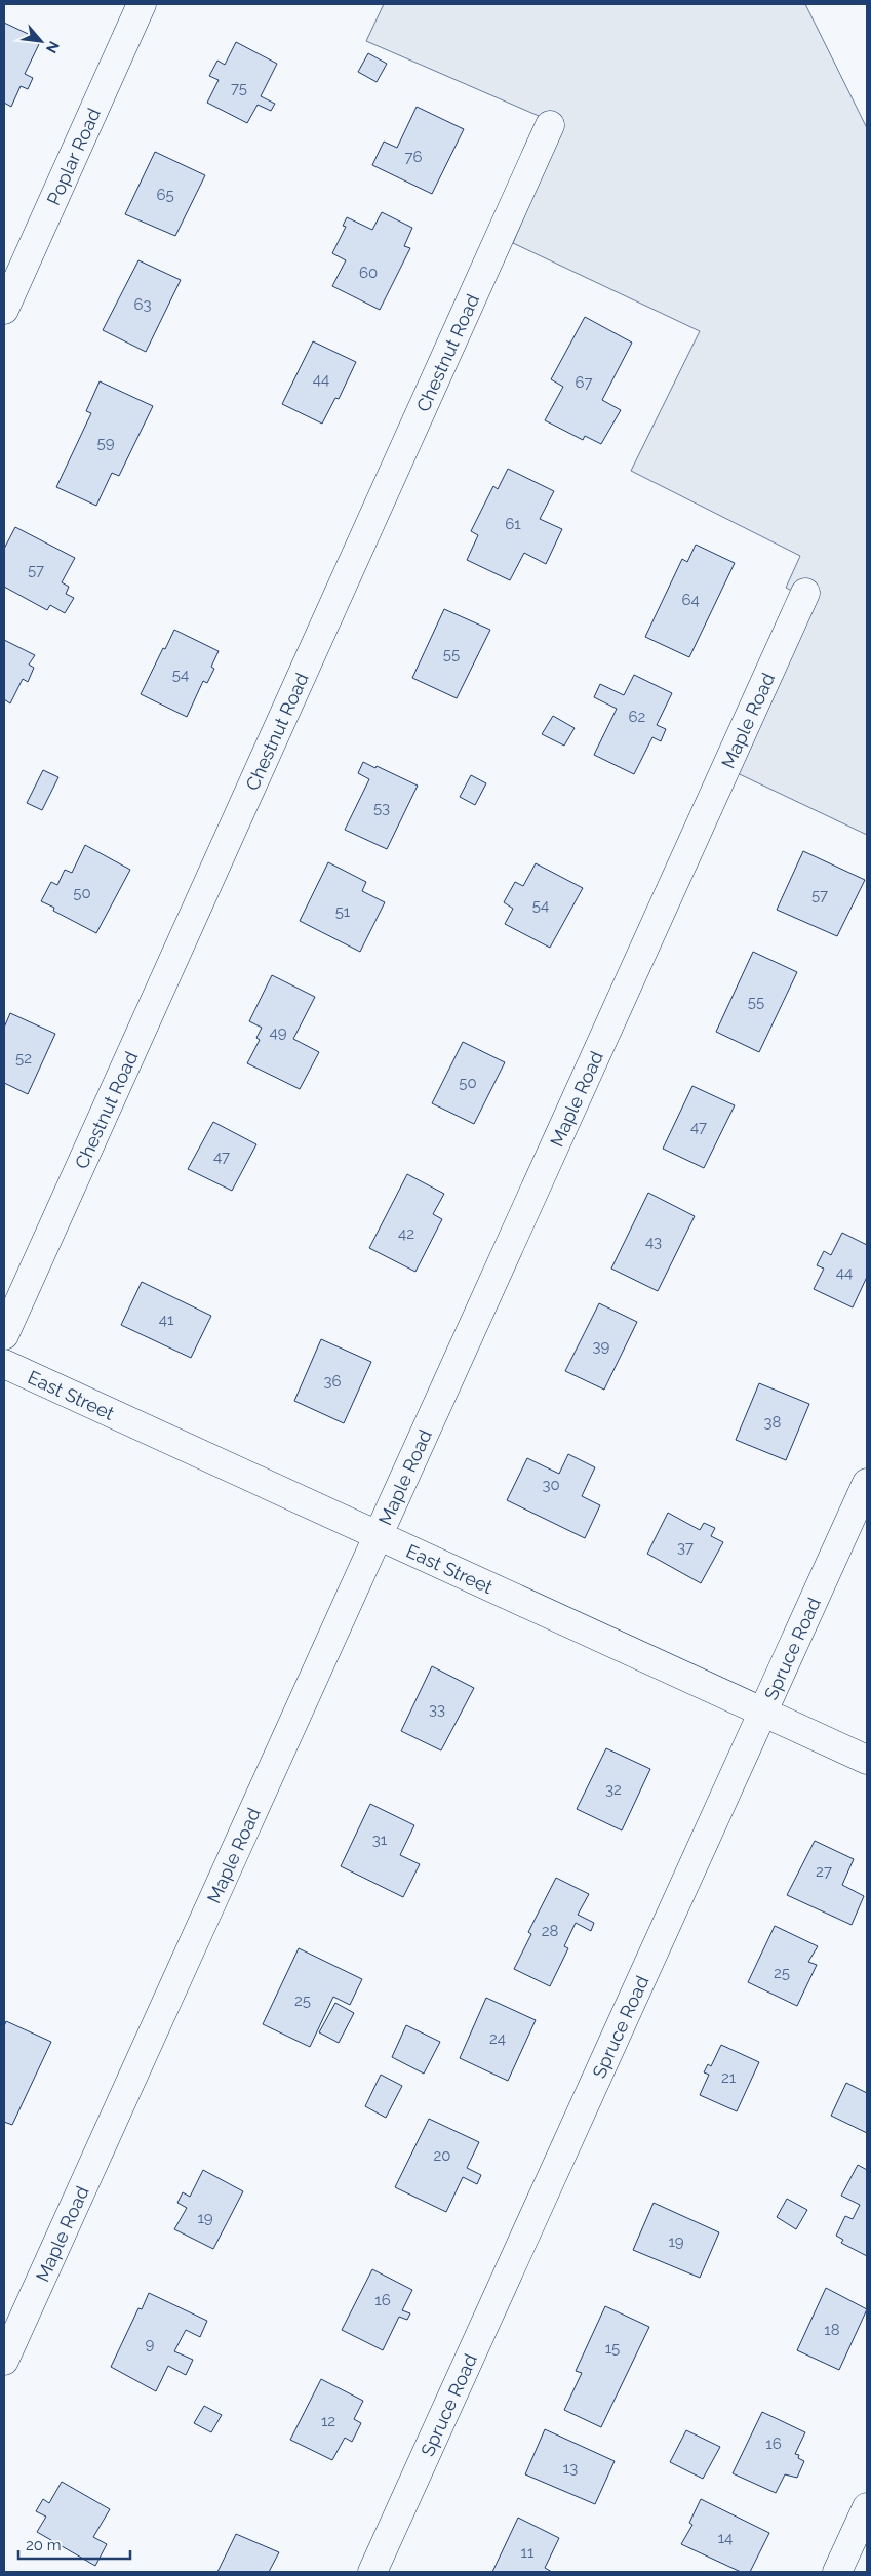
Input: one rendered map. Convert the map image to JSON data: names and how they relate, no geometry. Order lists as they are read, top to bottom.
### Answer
{
  "streets": {
    "street": [
      "Poplar Road",
      "Chestnut Road",
      "Maple Road",
      "East Street",
      "Spruce Road"
    ]
  },
  "crossings": [
    ["Maple Road", "East Street"],
    ["East Street", "Spruce Road"]
  ],
  "house_numbers": [
    "75",
    "76",
    "65",
    "60",
    "63",
    "44",
    "67",
    "59",
    "61",
    "57",
    "64",
    "55",
    "54",
    "62",
    "53",
    "50",
    "57",
    "54",
    "51",
    "55",
    "49",
    "52",
    "50",
    "47",
    "47",
    "42",
    "43",
    "44",
    "41",
    "39",
    "36",
    "38",
    "30",
    "37",
    "33",
    "32",
    "31",
    "27",
    "28",
    "25",
    "25",
    "24",
    "21",
    "20",
    "19",
    "19",
    "16",
    "18",
    "9",
    "15",
    "12",
    "16",
    "13",
    "14",
    "11"
  ],
  "scale_bar": "20 m",
  "north": "bottom right"
}
